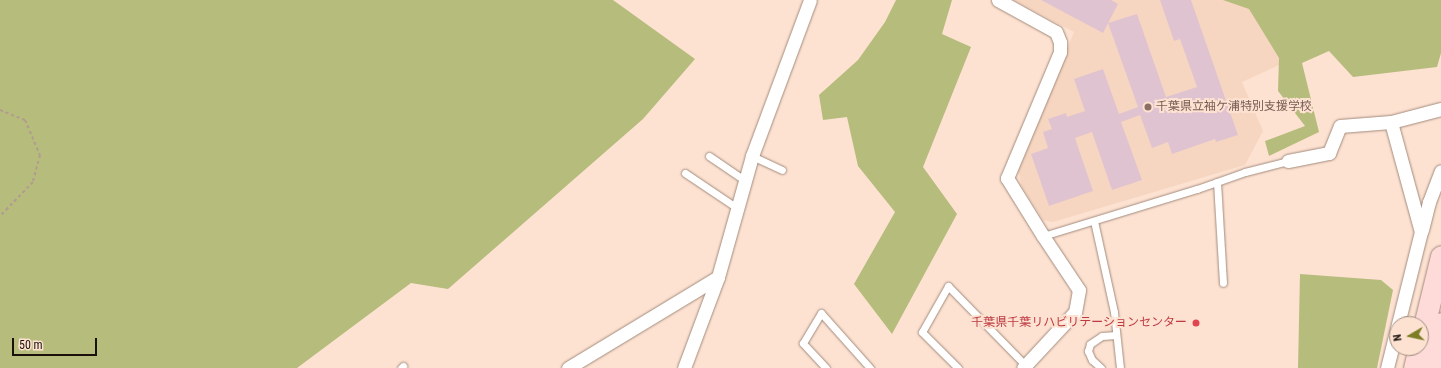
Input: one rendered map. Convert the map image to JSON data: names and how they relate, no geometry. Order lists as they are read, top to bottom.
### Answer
{
  "places": ["千葉県立袖ケ浦特別支援学校", "千葉県千葉リハビリテーションセンター"],
  "scale_bar": "50 m",
  "north": "left"
}
